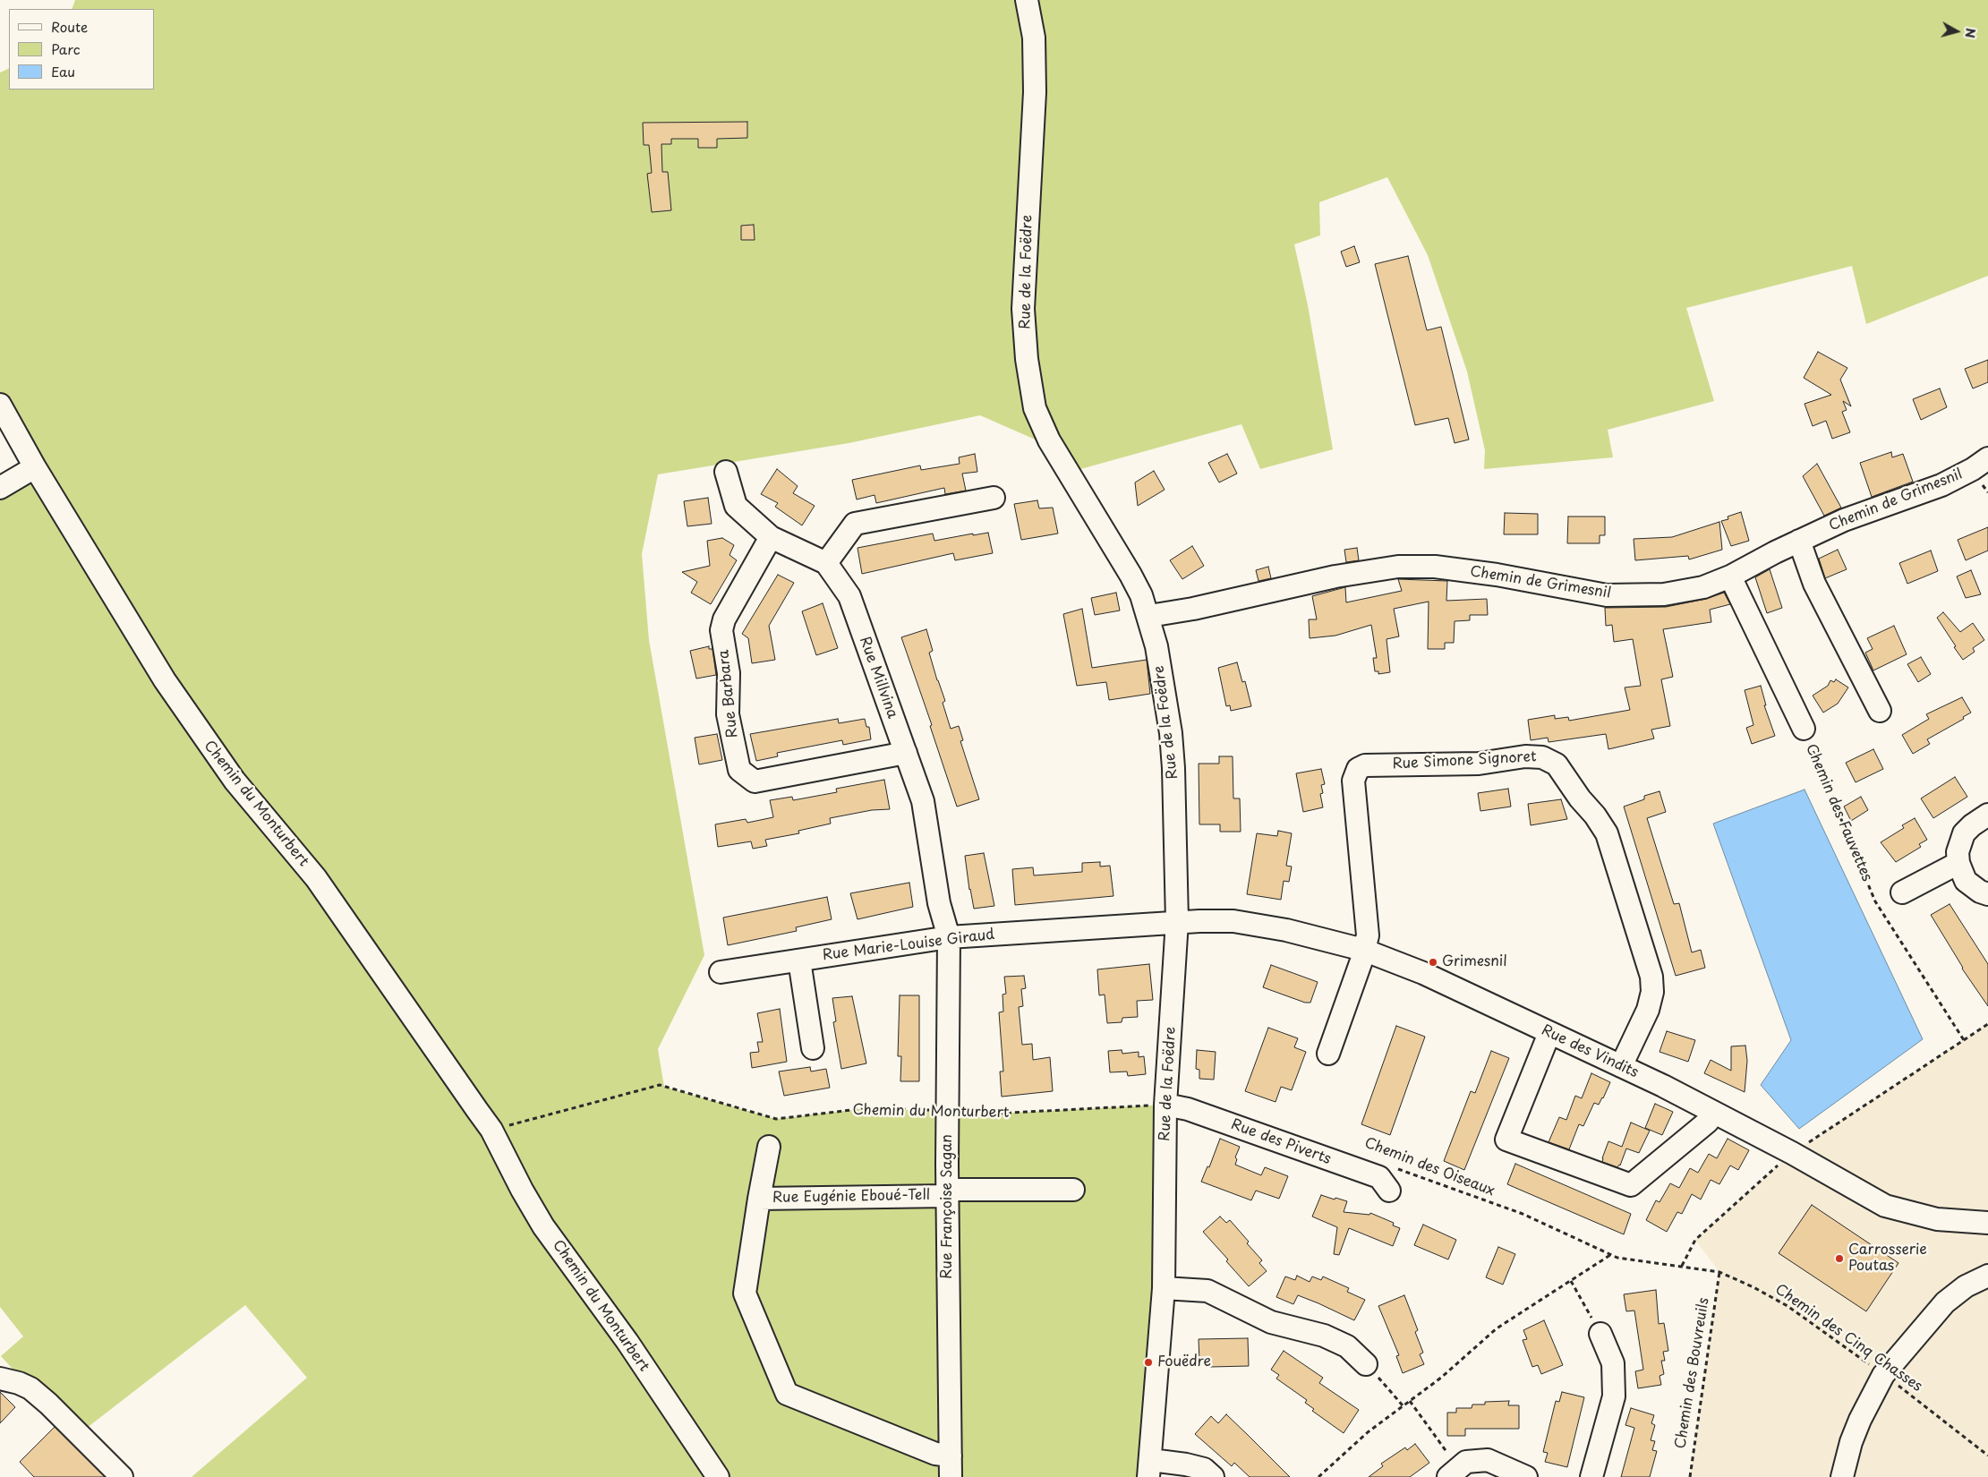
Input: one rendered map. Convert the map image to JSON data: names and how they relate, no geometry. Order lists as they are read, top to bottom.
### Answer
{
  "streets": {
    "street": [
      "Rue de la Foëdre",
      "Chemin de Grimesnil",
      "Rue Millvina",
      "Rue Barbara",
      "Rue Simone Signoret",
      "Chemin du Monturbert",
      "Chemin des Fauvettes",
      "Rue Marie-Louise Giraud",
      "Rue des Vindits",
      "Rue des Piverts",
      "Rue Eugénie Eboué-Tell",
      "Rue Françoise Sagan"
    ],
    "path": ["Chemin des Oiseaux", "Chemin des Cinq Chasses", "Chemin des Bouvreuils"]
  },
  "crossings": [
    ["Rue de la Foëdre", "Chemin de Grimesnil"],
    ["Rue de la Foëdre", "Chemin du Monturbert"],
    ["Rue de la Foëdre", "Rue Marie-Louise Giraud"],
    ["Rue de la Foëdre", "Rue des Vindits"],
    ["Rue de la Foëdre", "Rue des Piverts"],
    ["Chemin de Grimesnil", "Chemin des Fauvettes"],
    ["Rue Millvina", "Rue Barbara"],
    ["Rue Millvina", "Rue Marie-Louise Giraud"],
    ["Rue Millvina", "Rue Françoise Sagan"],
    ["Rue Simone Signoret", "Rue des Vindits"],
    ["Chemin du Monturbert", "Rue des Piverts"],
    ["Chemin du Monturbert", "Rue Françoise Sagan"],
    ["Rue Marie-Louise Giraud", "Rue des Vindits"],
    ["Rue Marie-Louise Giraud", "Rue Françoise Sagan"],
    ["Chemin des Oiseaux", "Chemin des Cinq Chasses"],
    ["Rue Eugénie Eboué-Tell", "Rue Françoise Sagan"],
    ["Chemin des Cinq Chasses", "Chemin des Bouvreuils"]
  ],
  "places": ["Grimesnil", "Carrosserie Poutas", "Fouëdre"],
  "legend": ["Route", "Parc", "Eau"],
  "north": "right"
}
